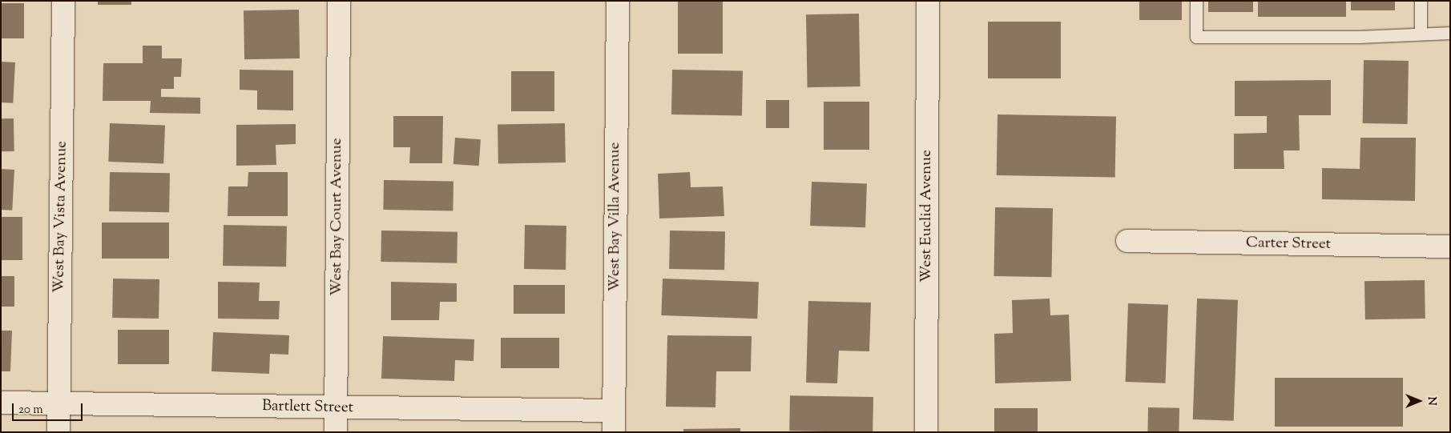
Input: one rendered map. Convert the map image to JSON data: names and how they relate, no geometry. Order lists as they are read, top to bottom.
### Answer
{
  "streets": {
    "street": [
      "West Euclid Avenue",
      "West Bay Vista Avenue",
      "West Bay Court Avenue",
      "West Bay Villa Avenue",
      "Carter Street",
      "Bartlett Street"
    ]
  },
  "crossings": [
    ["West Bay Vista Avenue", "Bartlett Street"],
    ["West Bay Court Avenue", "Bartlett Street"],
    ["West Bay Villa Avenue", "Bartlett Street"]
  ],
  "scale_bar": "20 m",
  "north": "right"
}
